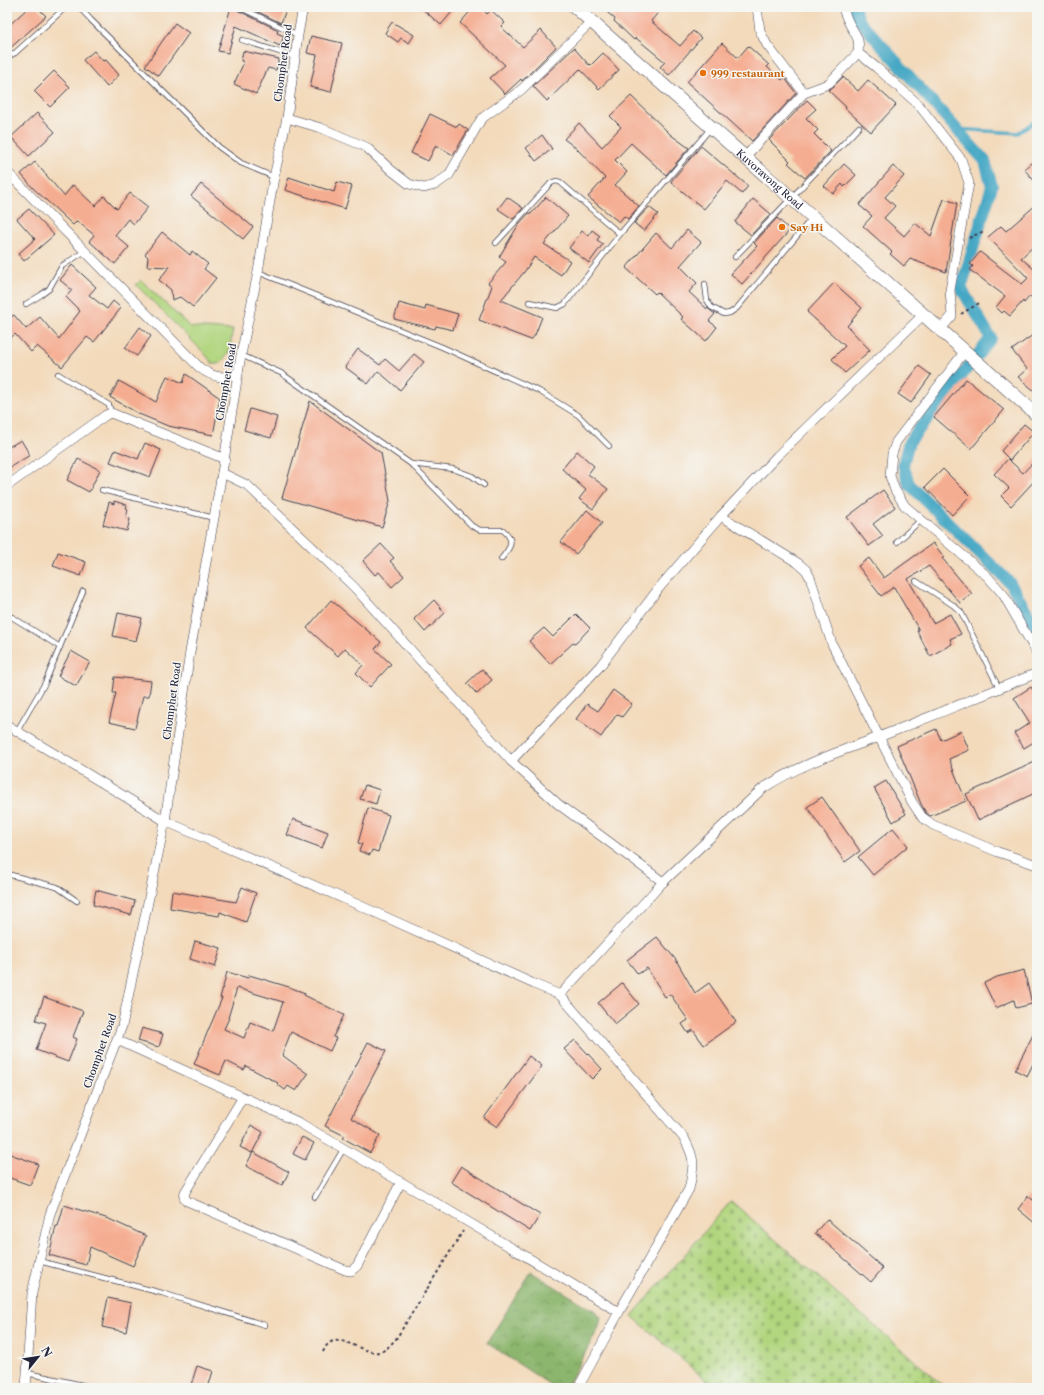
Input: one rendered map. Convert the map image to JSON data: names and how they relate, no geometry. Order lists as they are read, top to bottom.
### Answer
{
  "streets": {
    "street": ["Chomphet Road", "Kuvoravong Road"]
  },
  "places": ["999 restaurant", "Say Hi"],
  "north": "top right"
}
